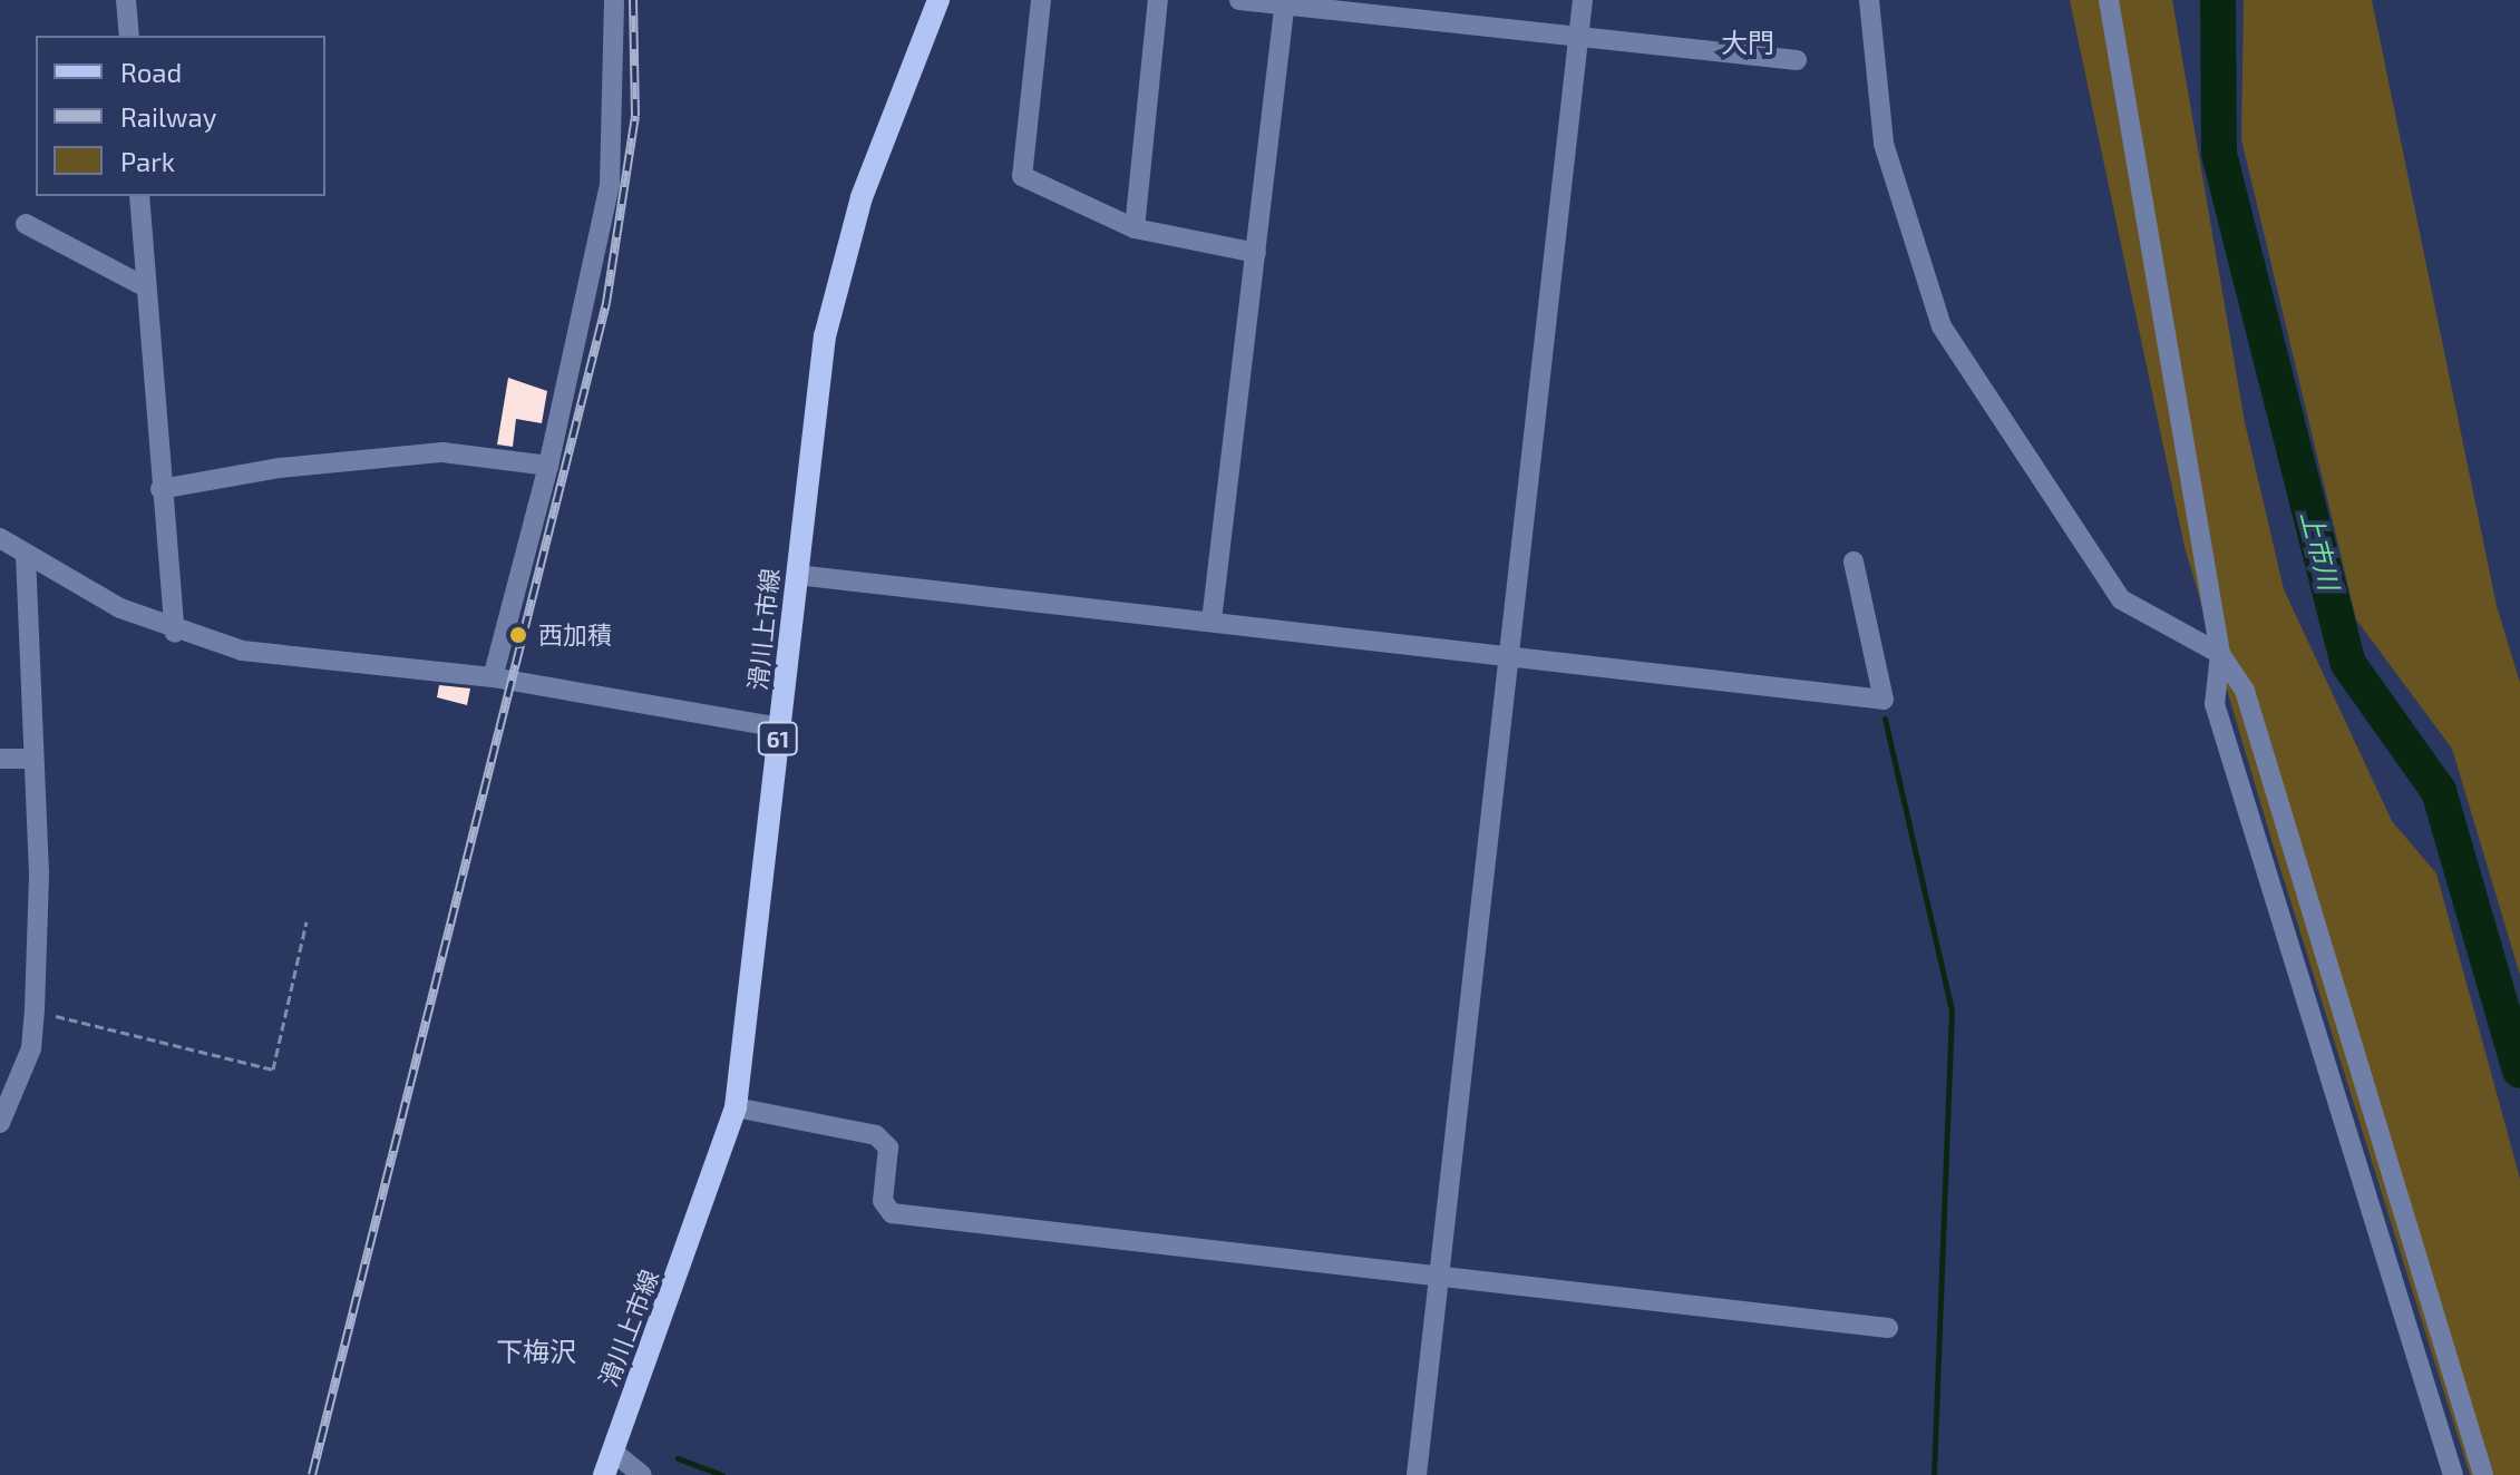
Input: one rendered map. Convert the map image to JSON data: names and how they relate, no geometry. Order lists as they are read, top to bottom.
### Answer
{
  "streets": {
    "main road": ["滑川上市線", "61"]
  },
  "districts": ["大門", "下梅沢"],
  "water": ["上市川"],
  "places": ["西加積"],
  "legend": ["Road", "Railway", "Park"]
}
